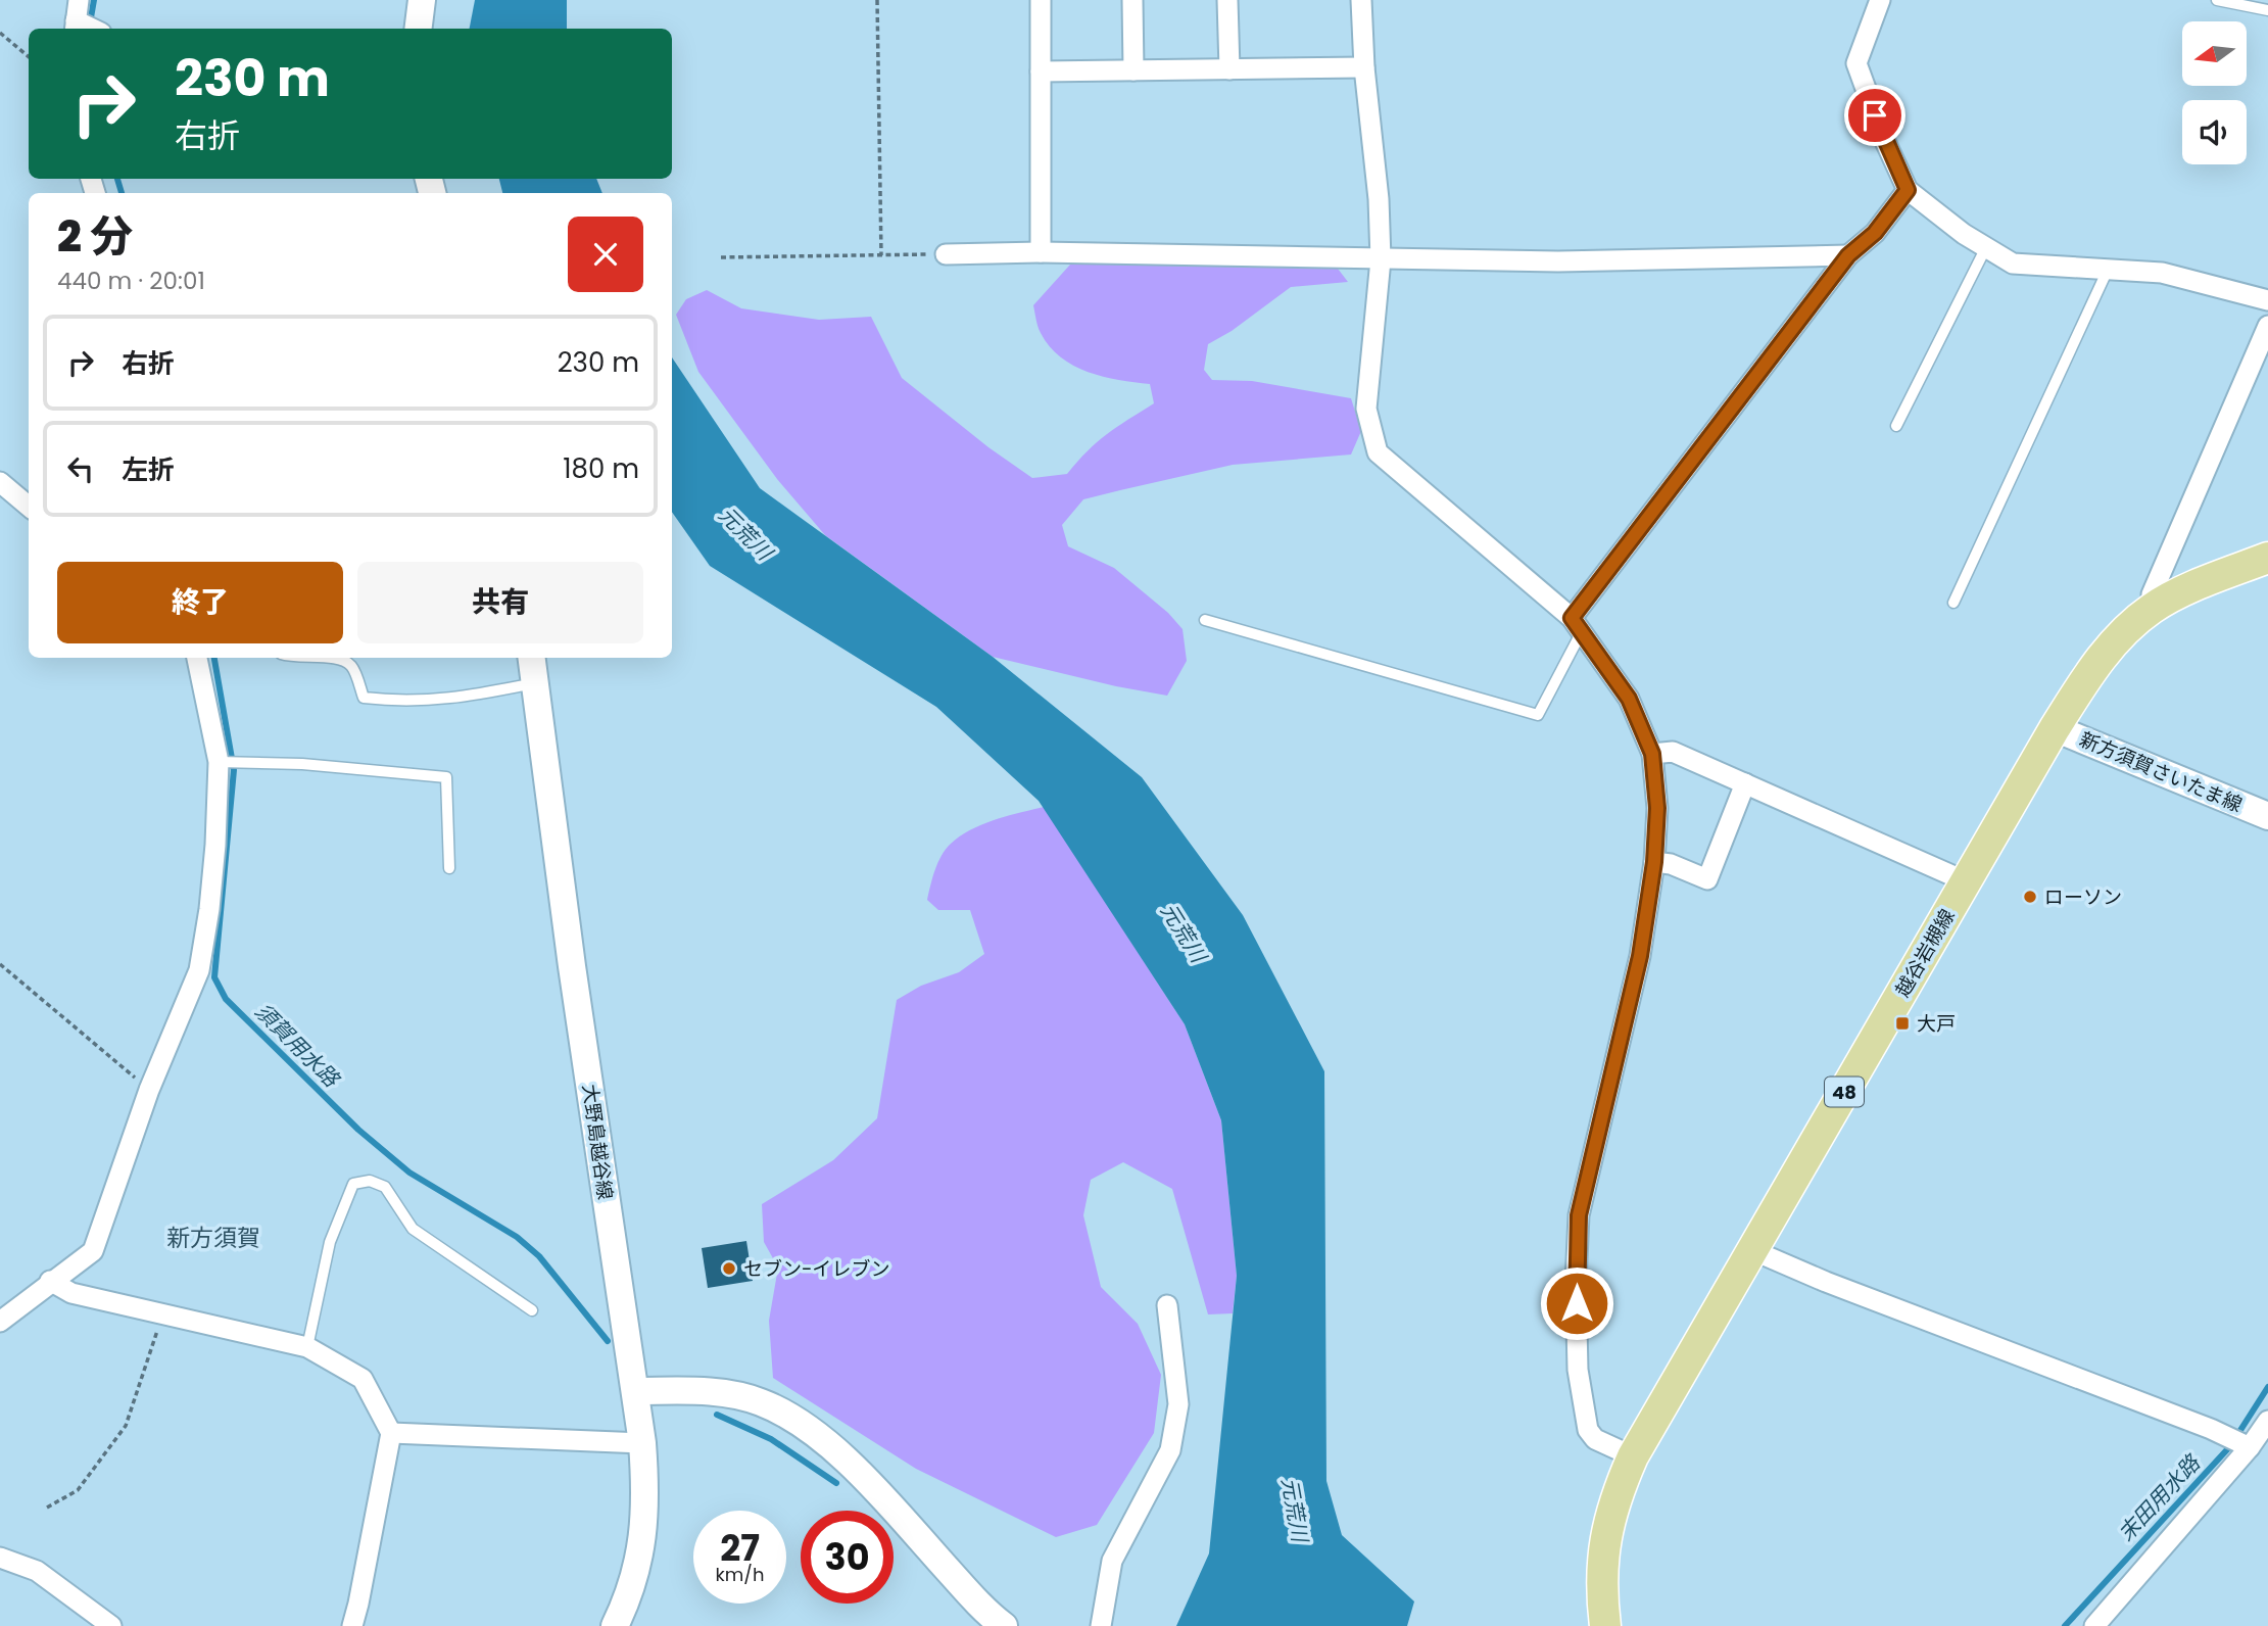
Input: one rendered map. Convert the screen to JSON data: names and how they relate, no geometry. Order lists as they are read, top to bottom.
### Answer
{
  "streets": {
    "main road": [
      "新方須賀さいたま線",
      "越谷岩槻線",
      "48",
      "大野島越谷線"
    ]
  },
  "crossings": [
    ["新方須賀さいたま線", "越谷岩槻線"]
  ],
  "districts": ["新方須賀"],
  "water": ["元荒川", "須賀用水路", "末田用水路"],
  "places": {
    "other": ["ローソン", "セブン-イレブン"],
    "transit": ["大戸"]
  },
  "north": "left",
  "page": {
    "turn": ["230 m", "右折"],
    "heading": ["2 分", "440 m · 20:01"],
    "list": [
      {
        "name": "右折",
        "value": "230 m"
      },
      {
        "name": "左折",
        "value": "180 m"
      }
    ],
    "buttons": ["終了", "共有"],
    "speed": "27 km/h",
    "limit": "30"
  }
}
